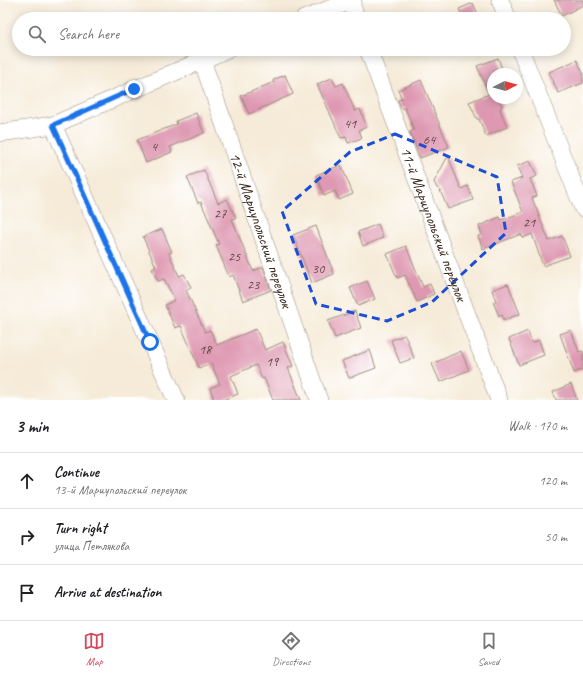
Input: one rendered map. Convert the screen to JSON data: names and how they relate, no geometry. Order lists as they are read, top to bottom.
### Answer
{
  "streets": {
    "street": ["11-й Мариупольский переулок", "12-й Мариупольский переулок"]
  },
  "house_numbers": [
    "41",
    "64",
    "4",
    "27",
    "21",
    "25",
    "30",
    "23",
    "18",
    "19"
  ],
  "north": "right",
  "page": {
    "search": "Search here",
    "heading": ["3 min", "Walk · 170 m"],
    "list": [
      ["Continue", "13-й Мариупольский переулок", "120 m"],
      ["Turn right", "улица Петлякова", "50 m"],
      "Arrive at destination"
    ],
    "nav": ["Map", "Directions", "Saved"]
  }
}
